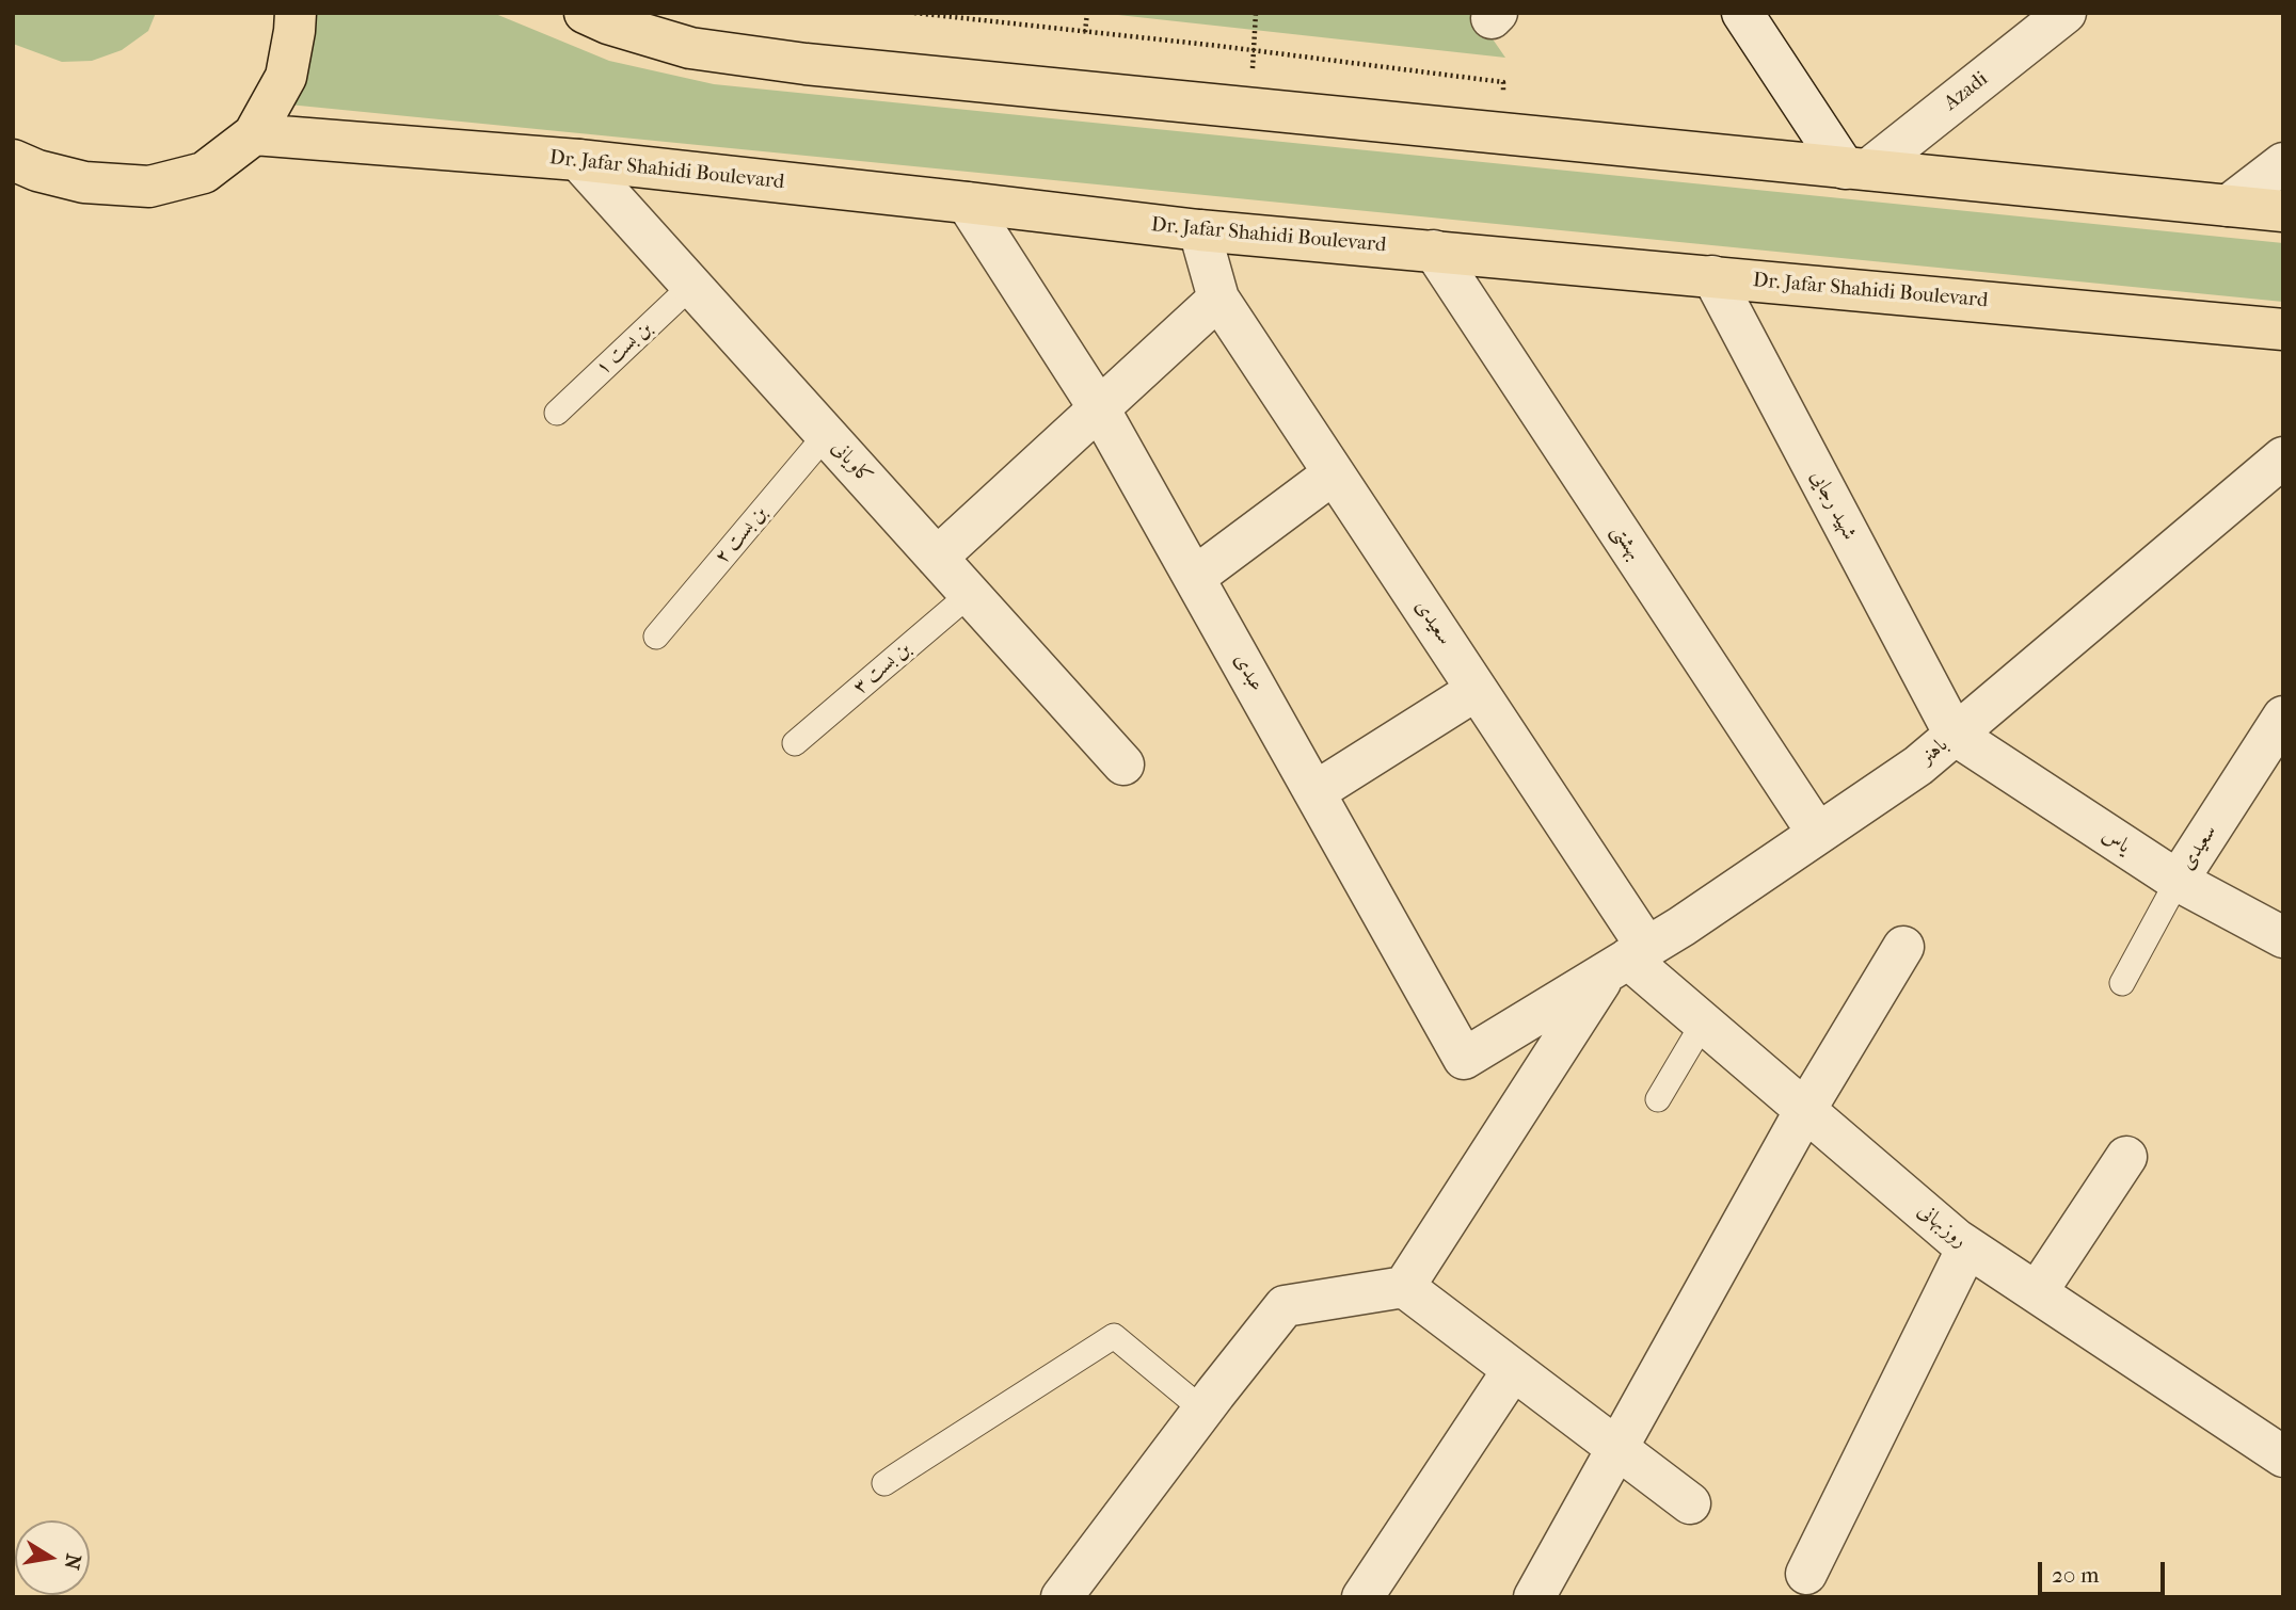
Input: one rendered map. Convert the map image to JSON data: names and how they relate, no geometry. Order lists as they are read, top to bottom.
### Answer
{
  "streets": {
    "main road": ["Dr. Jafar Shahidi Boulevard"],
    "street": [
      "Azadi",
      "کاویانی",
      "شهید رجایی",
      "بهشتی",
      "سعیدی",
      "عبدی",
      "باهنر",
      "یاس",
      "روزبهانی"
    ],
    "lane": ["بن بست ۱", "بن بست ۲", "بن بست ۳"]
  },
  "crossings": [
    ["Dr. Jafar Shahidi Boulevard", "کاویانی"],
    ["Dr. Jafar Shahidi Boulevard", "شهید رجایی"],
    ["Dr. Jafar Shahidi Boulevard", "بهشتی"],
    ["Dr. Jafar Shahidi Boulevard", "سعیدی"],
    ["Dr. Jafar Shahidi Boulevard", "عبدی"],
    ["بن بست ۱", "کاویانی"],
    ["کاویانی", "بن بست ۲"],
    ["کاویانی", "بن بست ۳"],
    ["شهید رجایی", "باهنر"],
    ["شهید رجایی", "یاس"],
    ["بهشتی", "باهنر"],
    ["سعیدی", "باهنر"],
    ["سعیدی", "یاس"],
    ["سعیدی", "روزبهانی"],
    ["عبدی", "باهنر"],
    ["باهنر", "یاس"],
    ["باهنر", "روزبهانی"]
  ],
  "scale_bar": "20 m",
  "north": "right"
}
